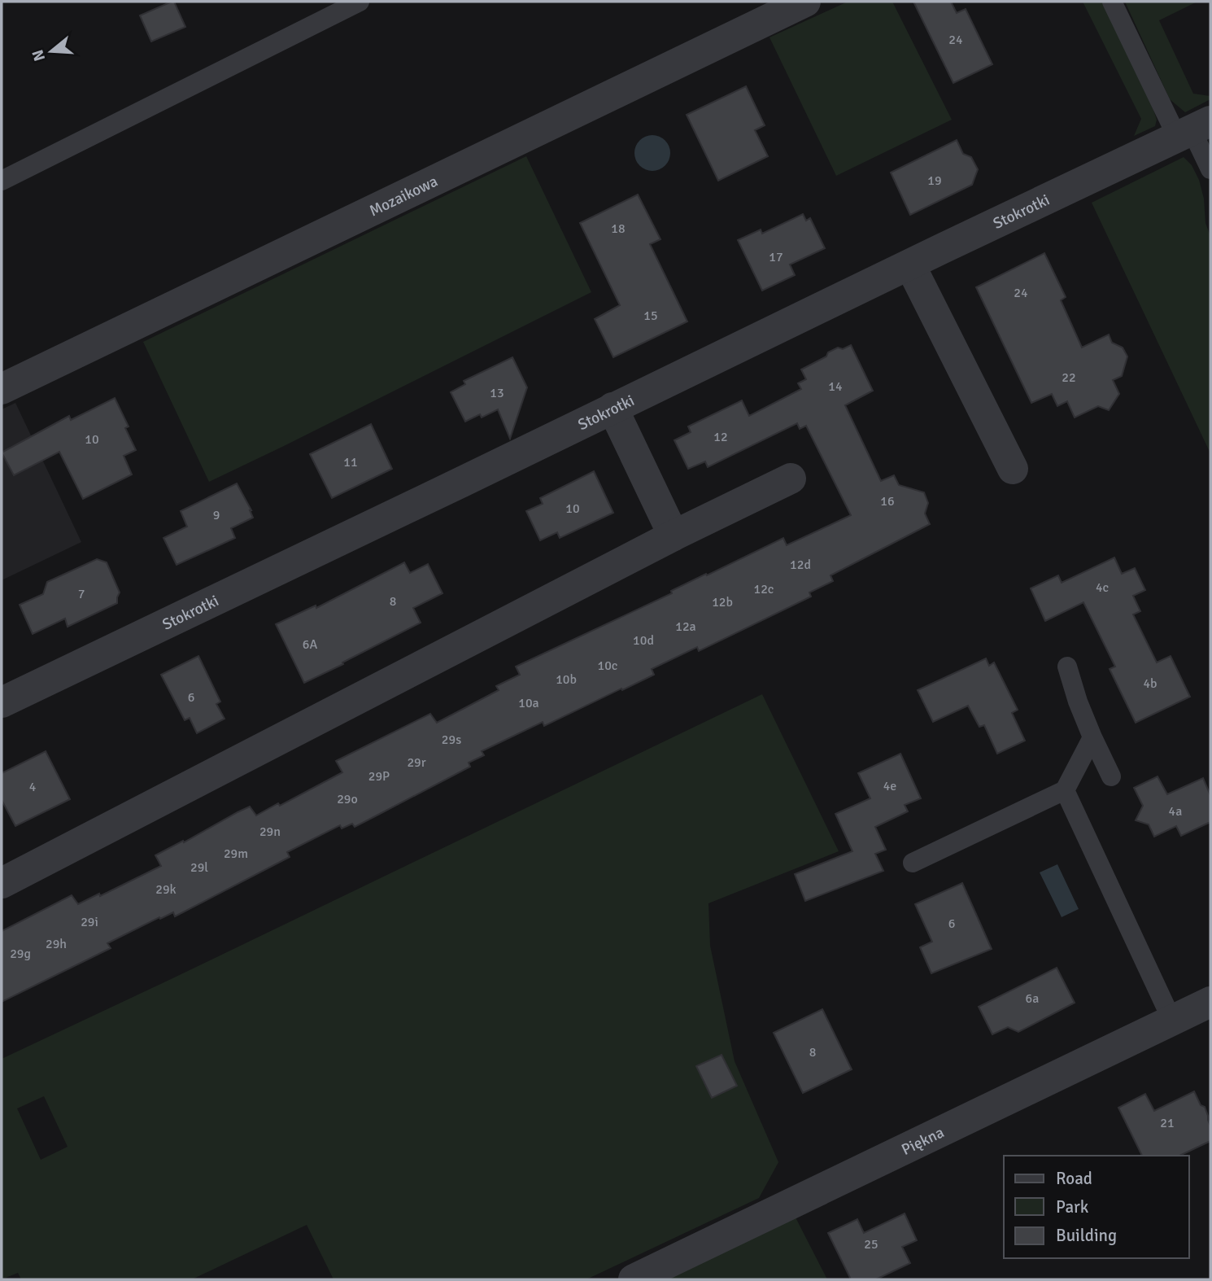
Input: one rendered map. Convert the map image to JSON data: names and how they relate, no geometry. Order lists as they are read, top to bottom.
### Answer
{
  "streets": {
    "street": ["Mozaikowa", "Stokrotki", "Piękna"]
  },
  "house_numbers": [
    "24",
    "19",
    "18",
    "17",
    "24",
    "15",
    "22",
    "14",
    "13",
    "12",
    "10",
    "11",
    "16",
    "10",
    "9",
    "12d",
    "4c",
    "12c",
    "7",
    "8",
    "12b",
    "12a",
    "10d",
    "6A",
    "10c",
    "10b",
    "4b",
    "6",
    "10a",
    "29s",
    "29r",
    "29P",
    "4e",
    "4",
    "29o",
    "4a",
    "29n",
    "29m",
    "29l",
    "29k",
    "29i",
    "6",
    "29h",
    "29g",
    "6a",
    "8",
    "21",
    "25"
  ],
  "legend": ["Road", "Park", "Building"],
  "north": "left"
}
